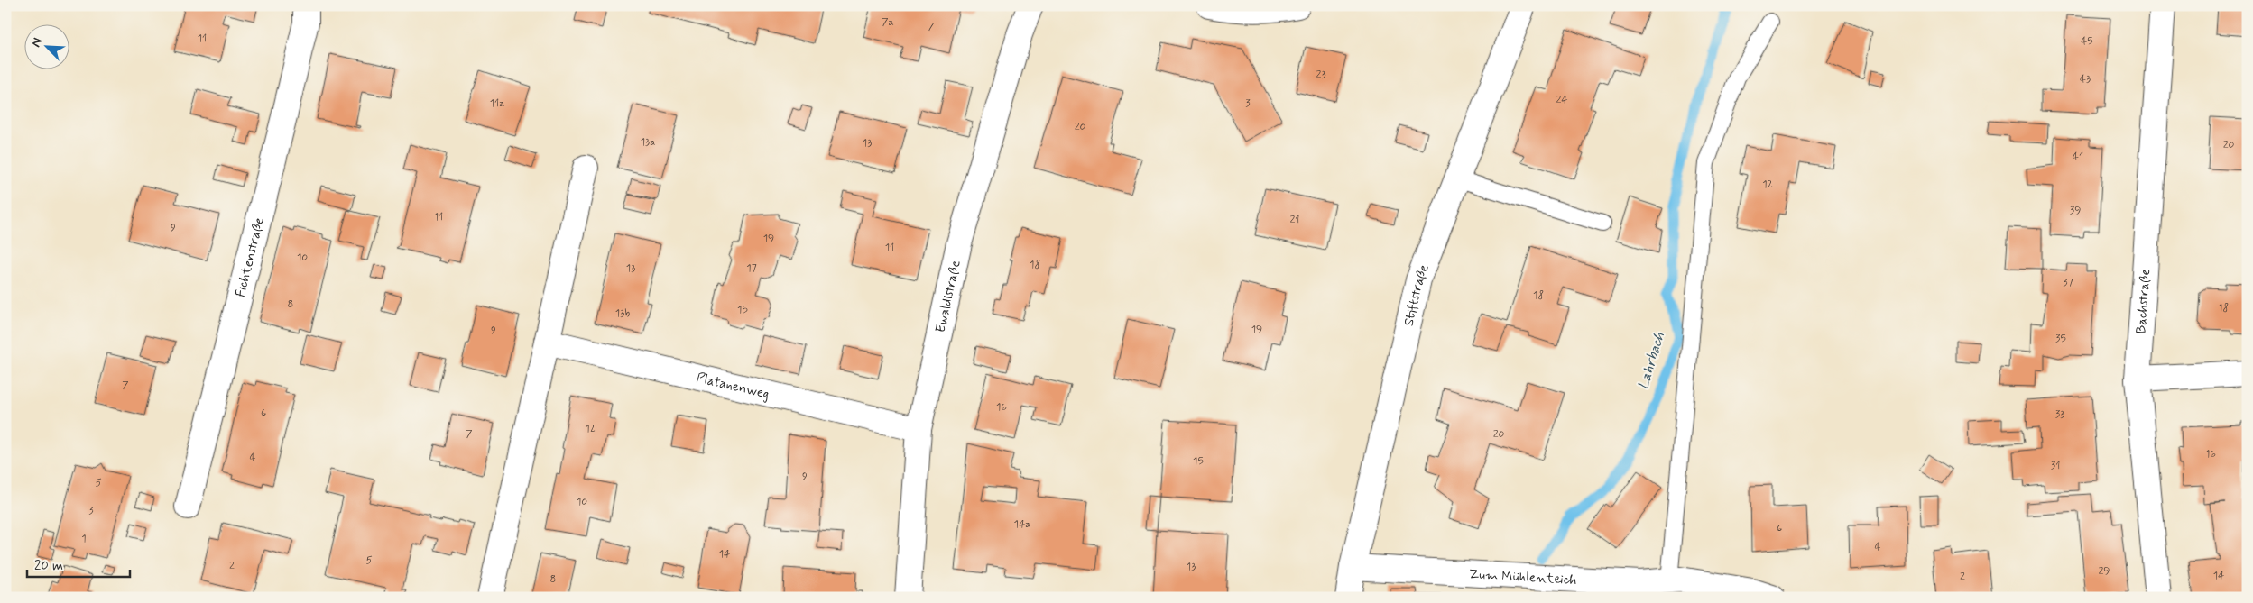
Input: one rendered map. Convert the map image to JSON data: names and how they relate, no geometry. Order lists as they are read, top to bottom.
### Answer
{
  "streets": {
    "street": [
      "Fichtenstraße",
      "Stiftstraße",
      "Ewaldistraße",
      "Bachstraße",
      "Platanenweg",
      "Zum Mühlenteich"
    ]
  },
  "crossings": [
    ["Stiftstraße", "Zum Mühlenteich"],
    ["Ewaldistraße", "Platanenweg"]
  ],
  "water": ["Lahrbach"],
  "house_numbers": [
    "7a",
    "7",
    "11",
    "45",
    "23",
    "43",
    "24",
    "11a",
    "3",
    "20",
    "13a",
    "13",
    "20",
    "41",
    "12",
    "39",
    "11",
    "21",
    "9",
    "19",
    "11",
    "10",
    "18",
    "13",
    "17",
    "37",
    "18",
    "8",
    "18",
    "15",
    "13b",
    "19",
    "9",
    "35",
    "7",
    "16",
    "6",
    "33",
    "12",
    "7",
    "20",
    "16",
    "4",
    "15",
    "31",
    "9",
    "5",
    "10",
    "3",
    "14a",
    "6",
    "1",
    "4",
    "14",
    "5",
    "2",
    "13",
    "29",
    "14",
    "2",
    "8"
  ],
  "scale_bar": "20 m",
  "north": "top left"
}
